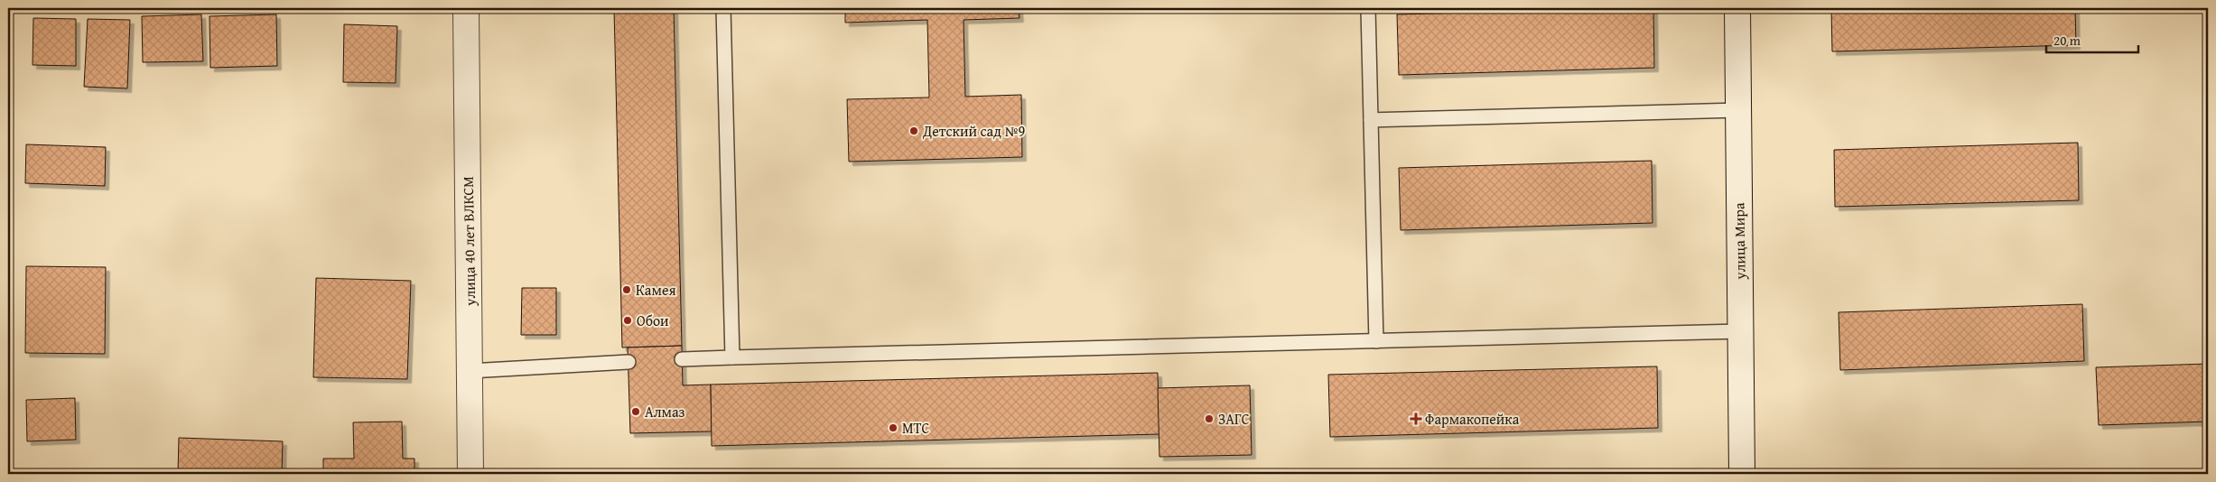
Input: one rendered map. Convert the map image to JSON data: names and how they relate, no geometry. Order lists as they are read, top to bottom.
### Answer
{
  "streets": {
    "main road": ["улица 40 лет ВЛКСМ", "улица Мира"]
  },
  "places": {
    "other": [
      "Детский сад №9",
      "Камея",
      "Обои",
      "Алмаз",
      "ЗАГС",
      "МТС"
    ],
    "health": ["Фармакопейка"]
  },
  "scale_bar": "20 m"
}
